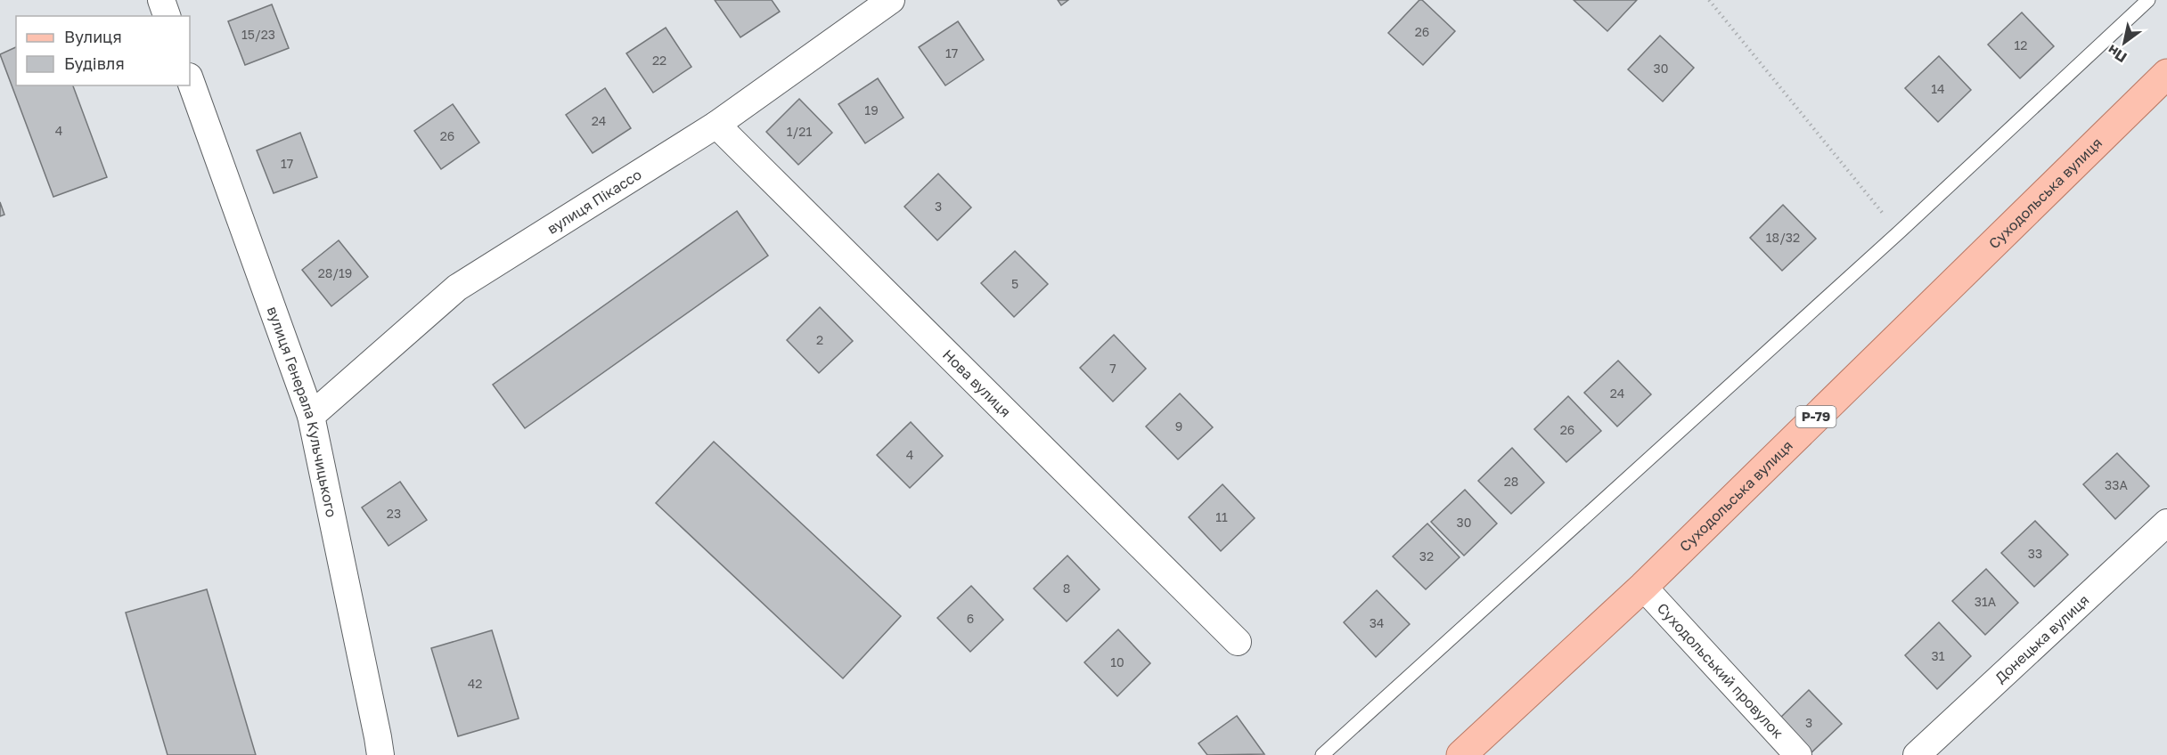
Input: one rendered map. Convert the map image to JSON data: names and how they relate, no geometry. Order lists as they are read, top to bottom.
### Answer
{
  "streets": {
    "main road": ["Суходольська вулиця", "Р-79"],
    "street": [
      "вулиця Пікассо",
      "Нова вулиця",
      "вулиця Генерала Кульчицького",
      "Донецька вулиця",
      "Суходольський провулок"
    ]
  },
  "crossings": [
    ["Суходольська вулиця", "Суходольський провулок"],
    ["вулиця Пікассо", "Нова вулиця"],
    ["вулиця Пікассо", "вулиця Генерала Кульчицького"]
  ],
  "house_numbers": [
    "26",
    "15/23",
    "12",
    "17",
    "22",
    "30",
    "14",
    "19",
    "24",
    "4",
    "1/21",
    "26",
    "17",
    "3",
    "18/32",
    "28/19",
    "5",
    "2",
    "7",
    "24",
    "9",
    "26",
    "4",
    "28",
    "33А",
    "23",
    "11",
    "30",
    "33",
    "32",
    "8",
    "31А",
    "6",
    "34",
    "31",
    "10",
    "42",
    "3"
  ],
  "legend": ["Вулиця", "Будівля"],
  "north": "bottom left"
}
